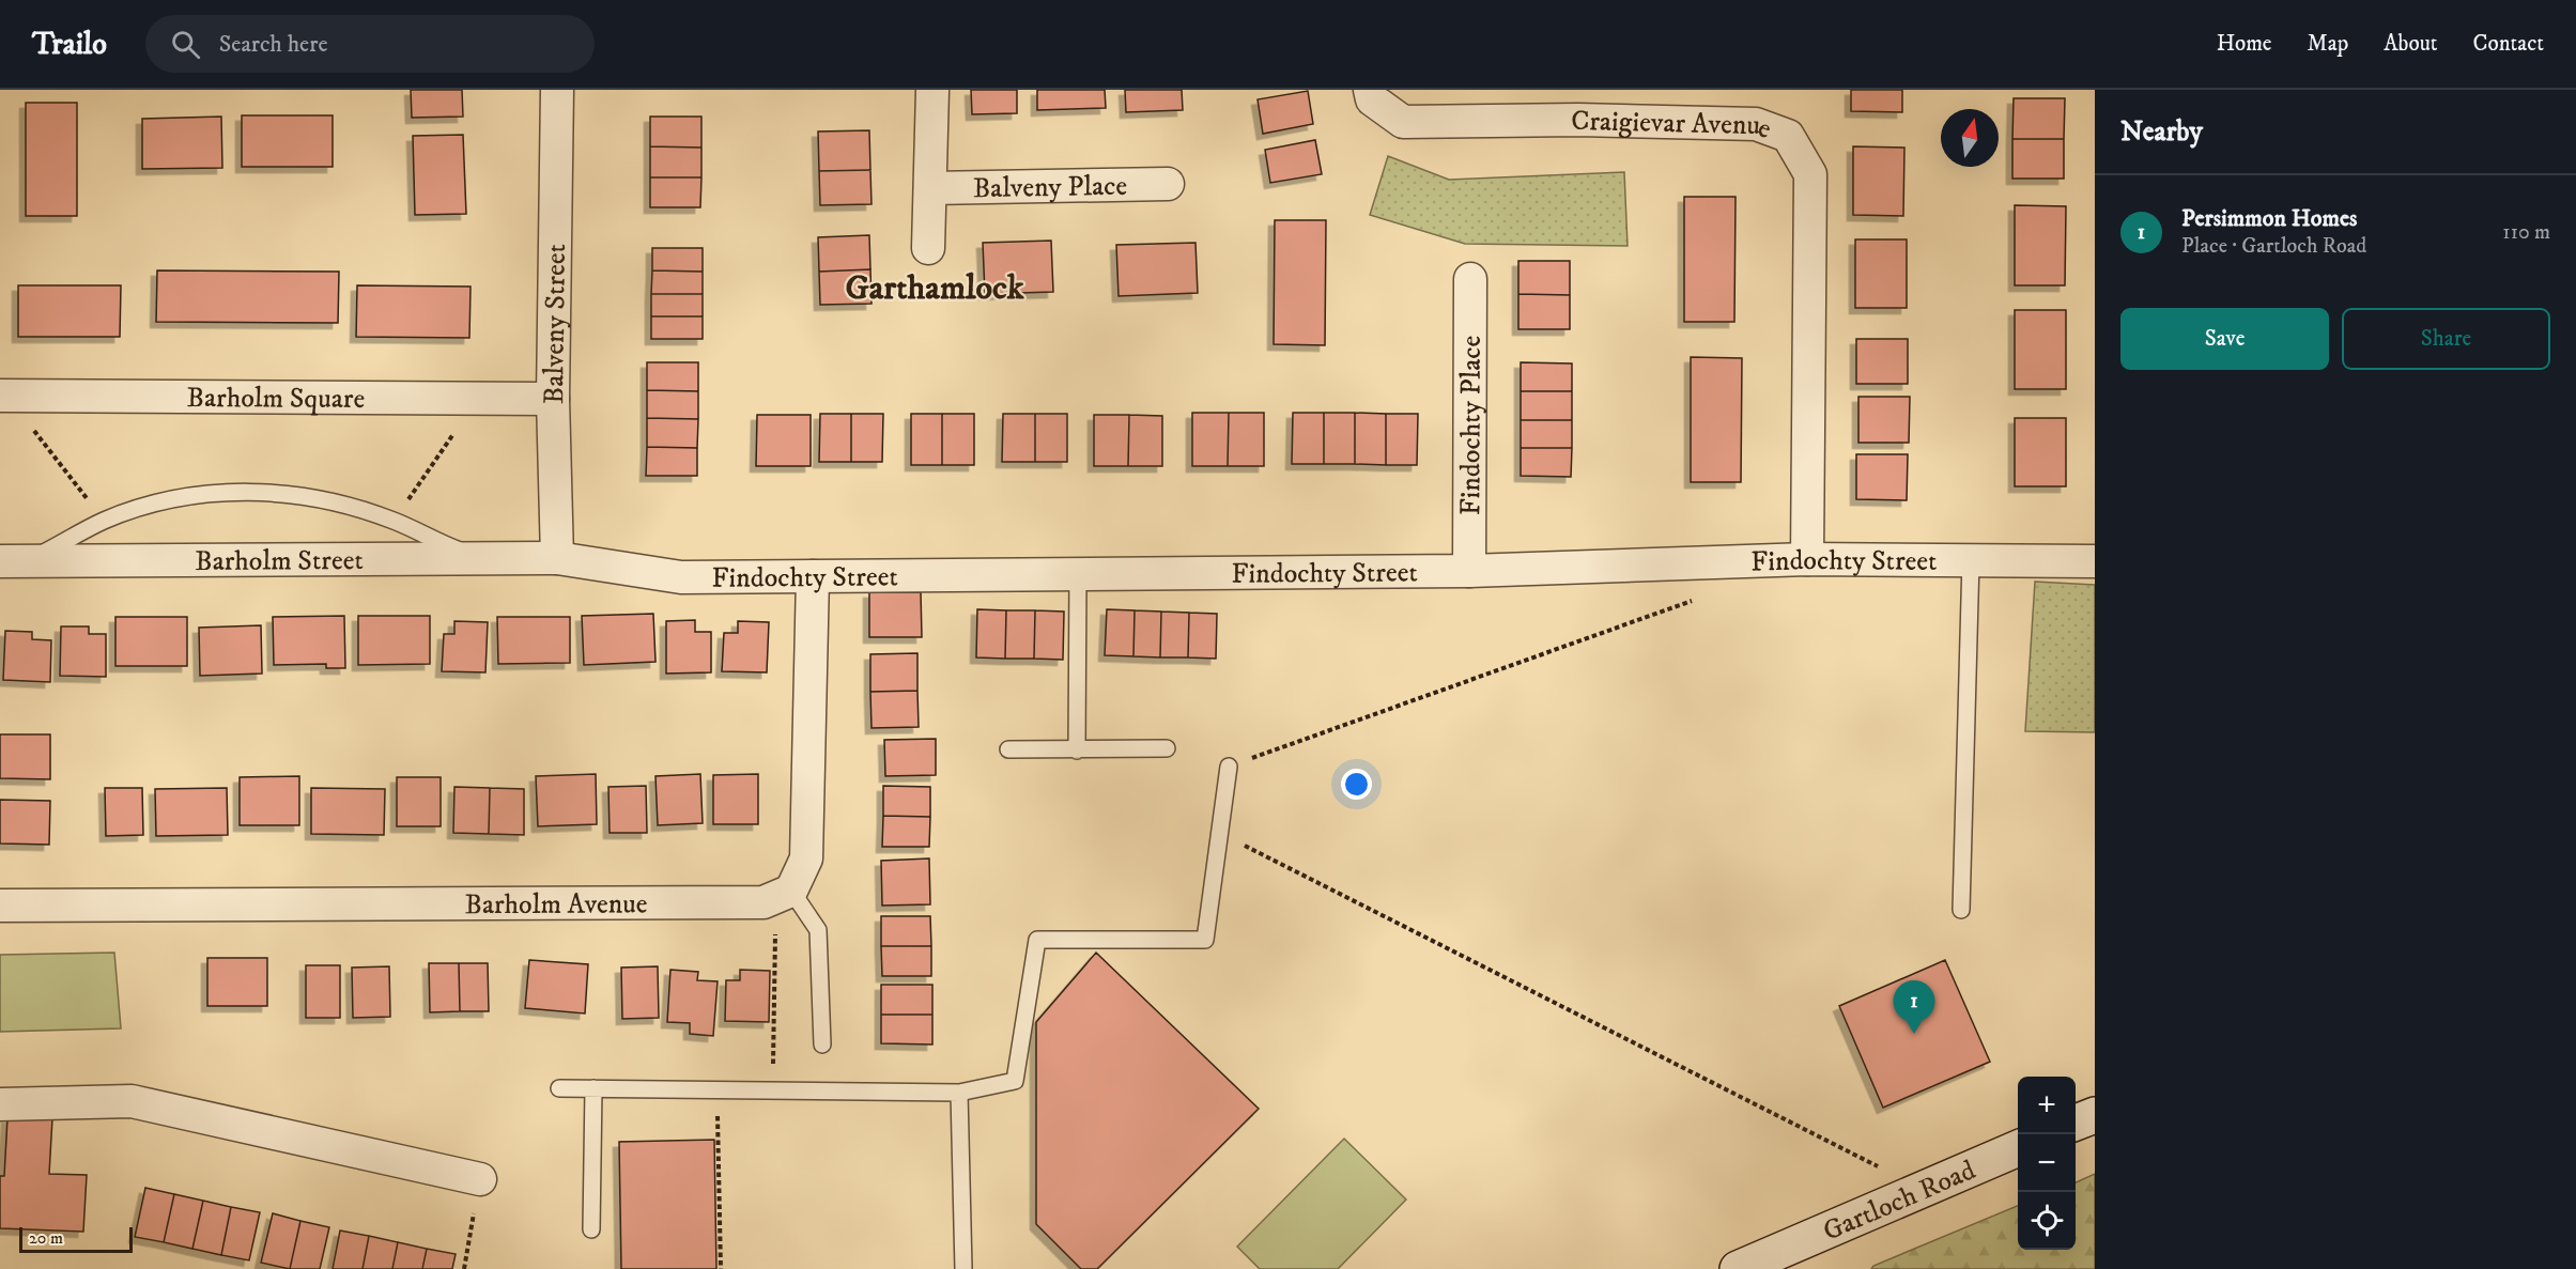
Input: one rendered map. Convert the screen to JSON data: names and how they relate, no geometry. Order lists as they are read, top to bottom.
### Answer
{
  "streets": {
    "main road": ["Gartloch Road"],
    "street": [
      "Craigievar Avenue",
      "Balveny Place",
      "Balveny Street",
      "Barholm Square",
      "Findochty Place",
      "Barholm Street",
      "Findochty Street",
      "Barholm Avenue"
    ]
  },
  "crossings": [
    ["Craigievar Avenue", "Findochty Street"],
    ["Balveny Street", "Barholm Square"],
    ["Balveny Street", "Barholm Street"],
    ["Balveny Street", "Findochty Street"],
    ["Findochty Place", "Findochty Street"],
    ["Barholm Street", "Findochty Street"]
  ],
  "districts": ["Garthamlock"],
  "scale_bar": "20 m",
  "north": "top",
  "page": {
    "header": "Trailo",
    "search": "Search here",
    "nav": [
      "Home",
      "Map",
      "About",
      "Contact"
    ],
    "heading": "Nearby",
    "list": [
      {
        "mark": "1",
        "name": "Persimmon Homes",
        "note": "Place · Gartloch Road",
        "value": "110 m"
      }
    ],
    "buttons": ["Save", "Share"],
    "pins": "1",
    "map_buttons": ["+", "−"],
    "scale": "20 m"
  }
}
